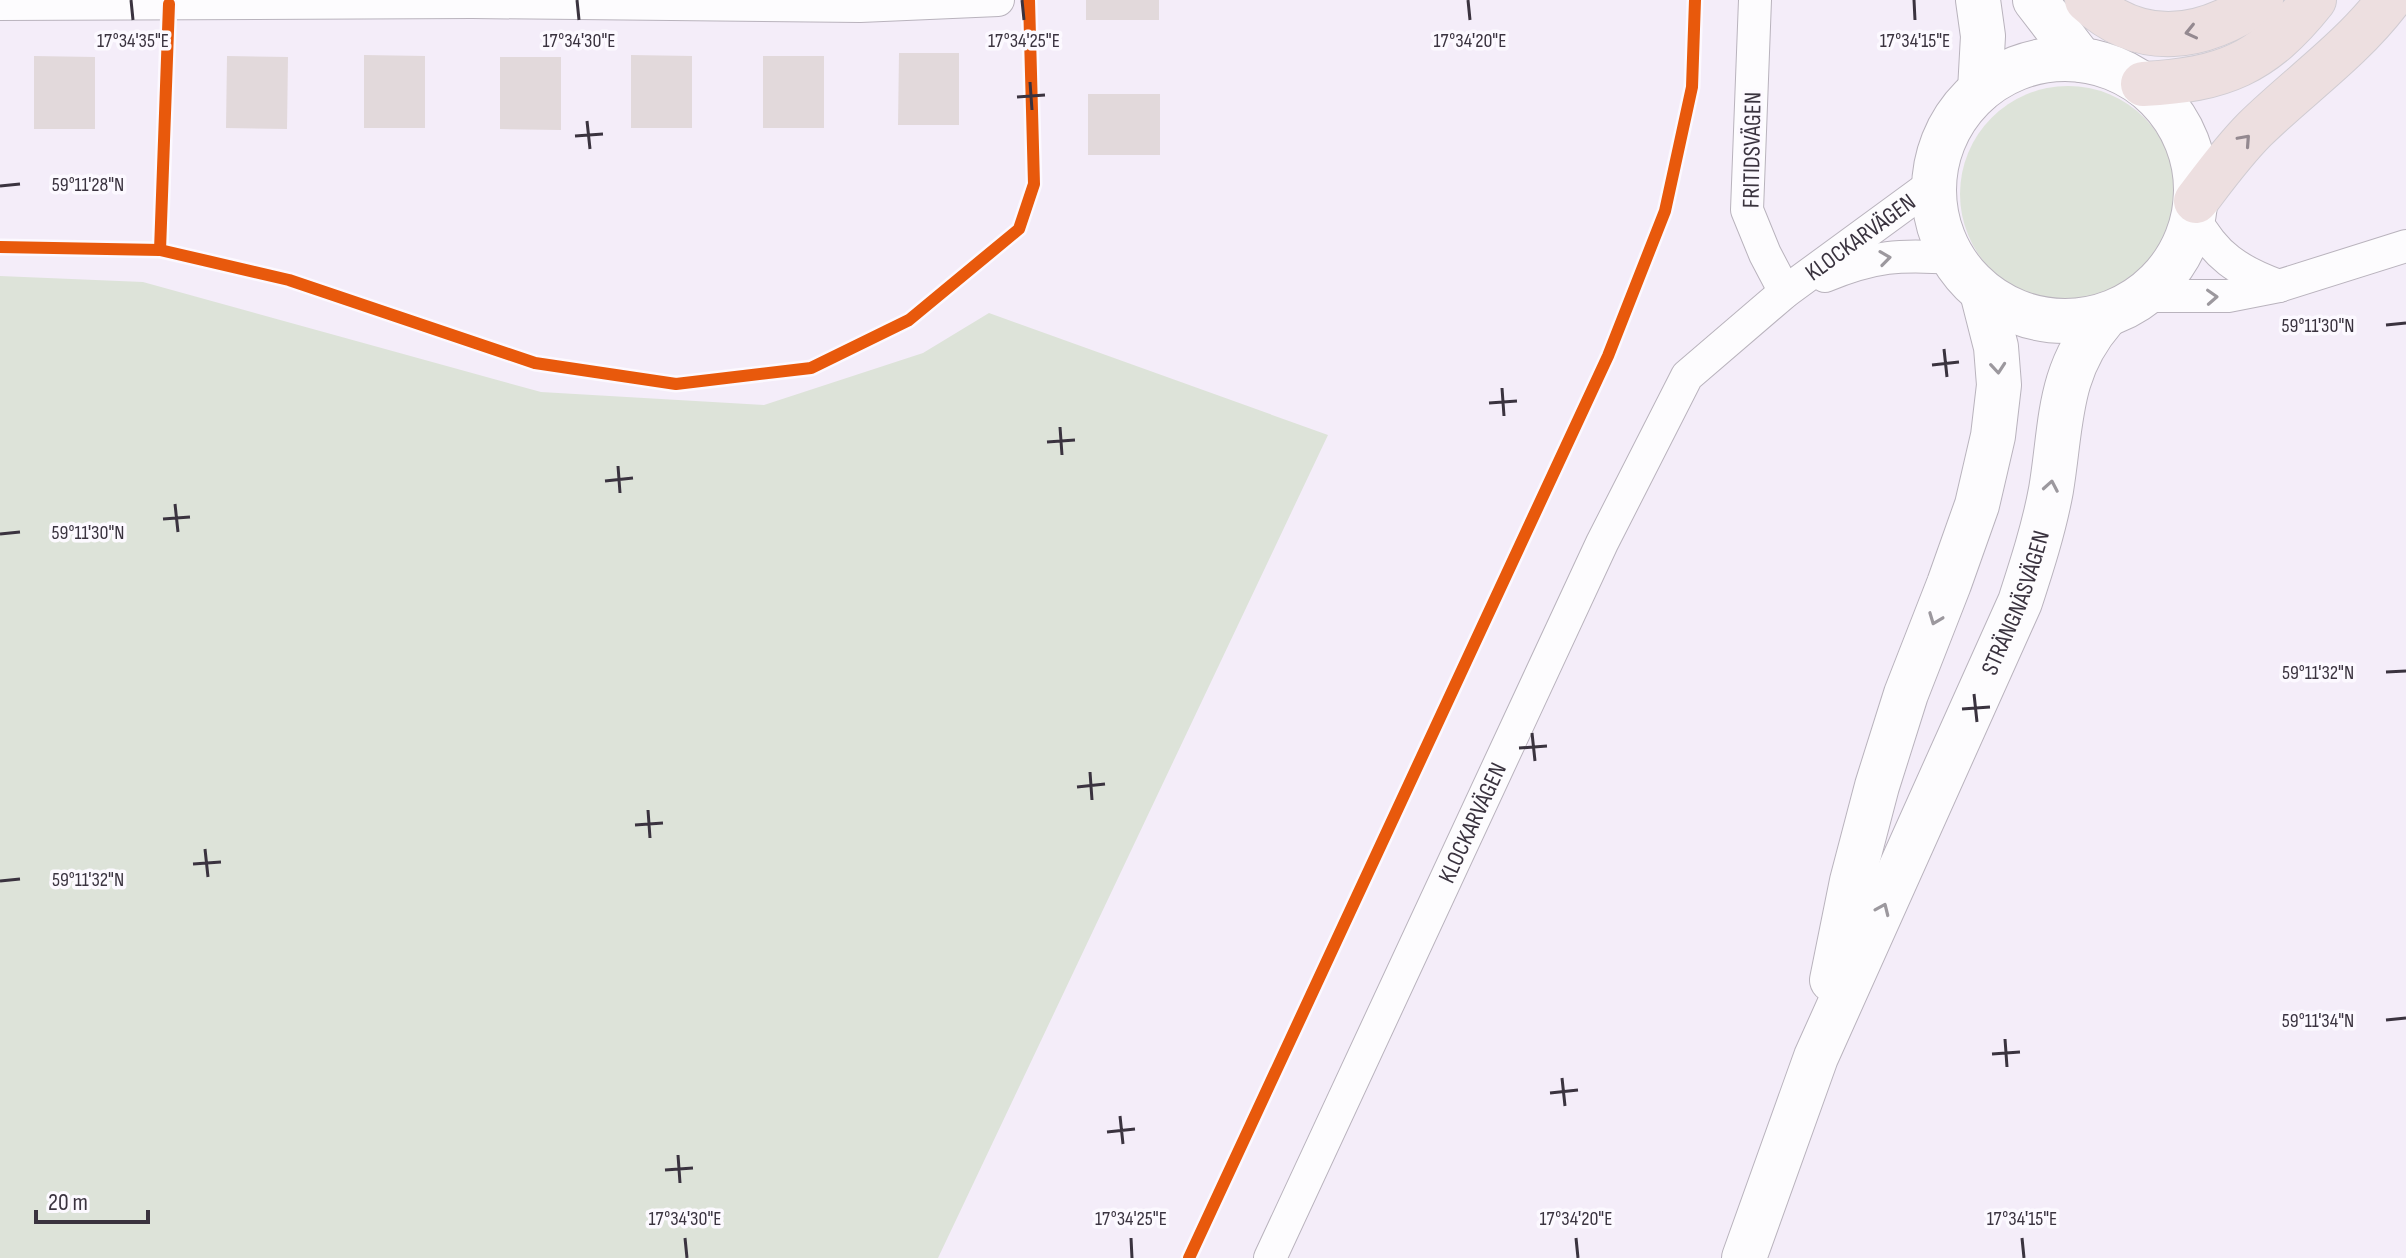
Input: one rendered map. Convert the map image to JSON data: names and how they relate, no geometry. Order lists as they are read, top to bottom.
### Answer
{
  "streets": {
    "main road": ["STRÄNGNÄSVÄGEN"],
    "street": ["FRITIDSVÄGEN", "KLOCKARVÄGEN"]
  },
  "crossings": [
    ["FRITIDSVÄGEN", "KLOCKARVÄGEN"],
    ["KLOCKARVÄGEN", "STRÄNGNÄSVÄGEN"]
  ],
  "scale_bar": "20 m",
  "coordinates": [
    "17°34'35\"E",
    "17°34'30\"E",
    "17°34'25\"E",
    "17°34'20\"E",
    "17°34'15\"E",
    "59°11'28\"N",
    "59°11'30\"N",
    "59°11'32\"N",
    "59°11'34\"N"
  ]
}
